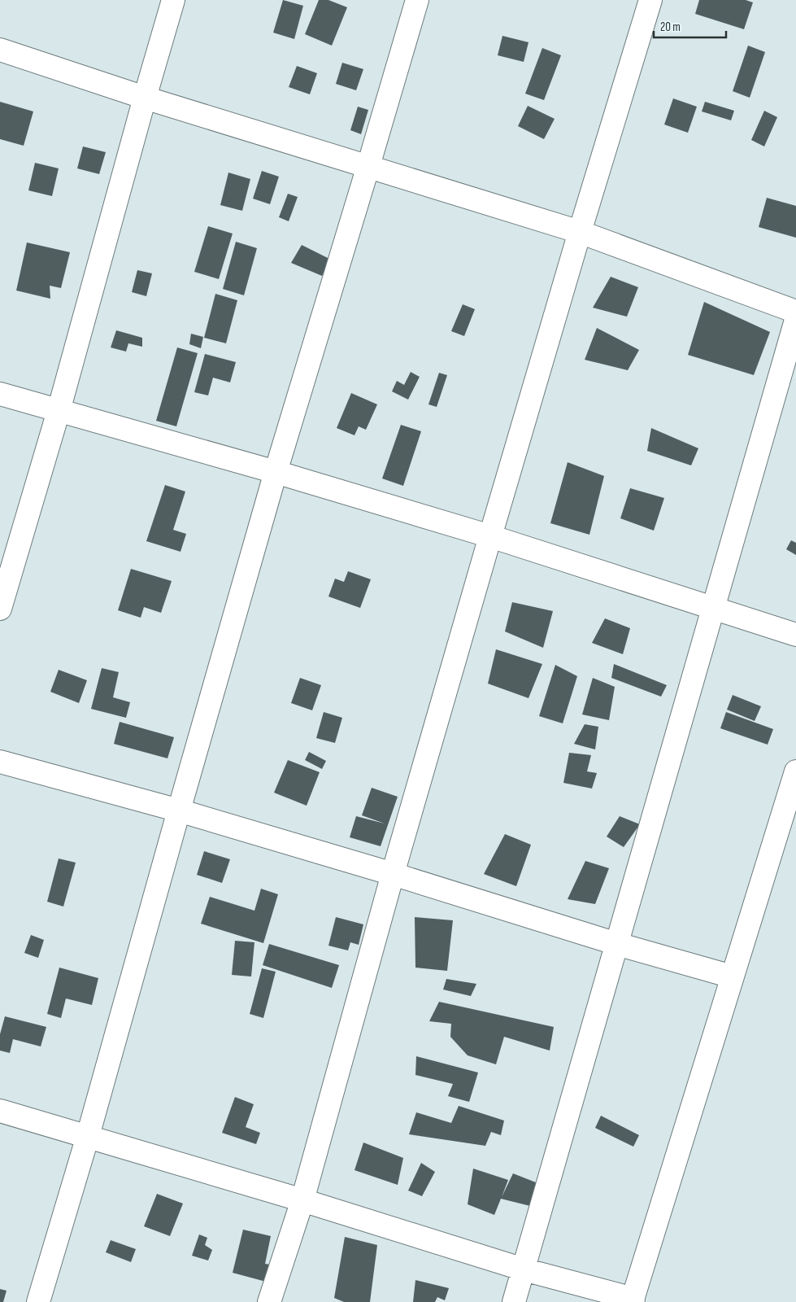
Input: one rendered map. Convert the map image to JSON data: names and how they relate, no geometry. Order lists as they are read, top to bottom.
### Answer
{
  "scale_bar": "20 m"
}
